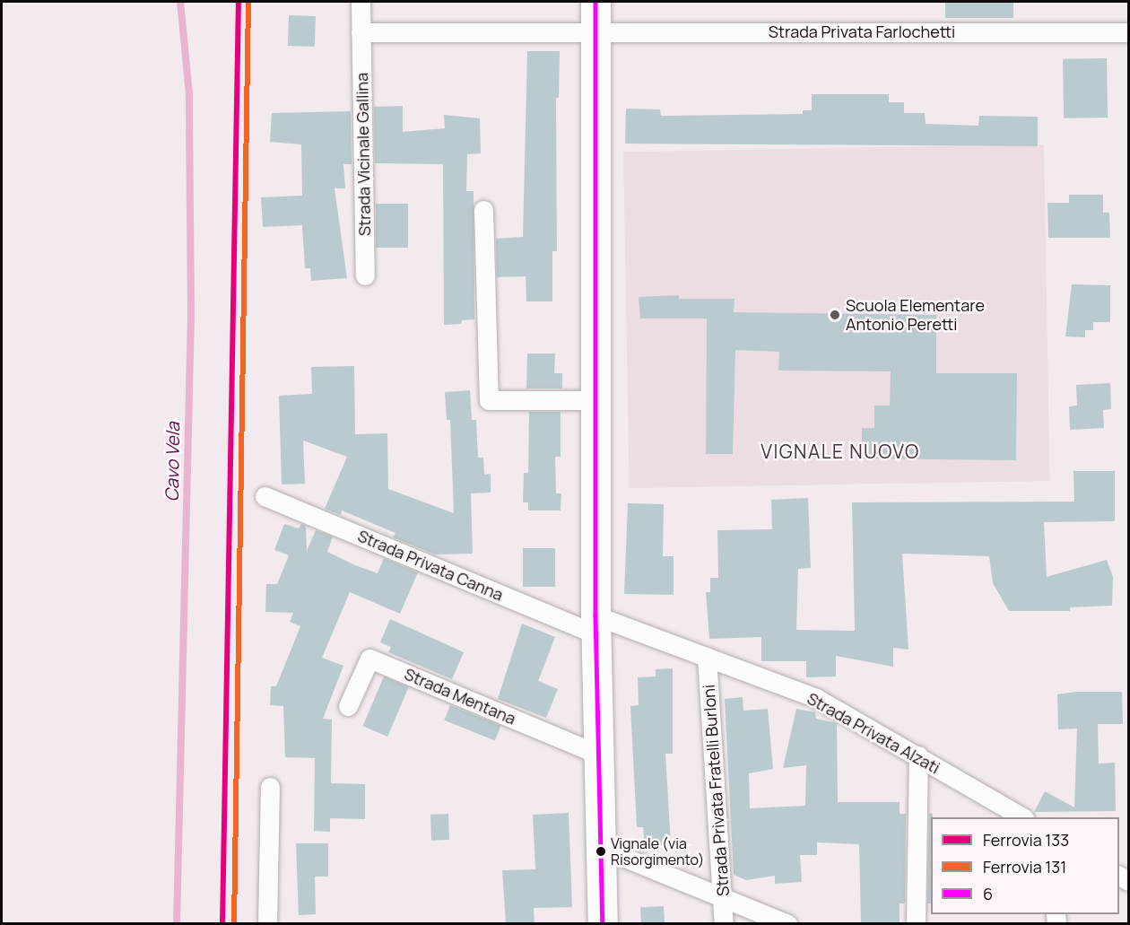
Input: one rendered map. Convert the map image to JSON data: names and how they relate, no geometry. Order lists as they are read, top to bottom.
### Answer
{
  "streets": {
    "street": [
      "Strada Privata Farlochetti",
      "Strada Vicinale Gallina",
      "Strada Privata Canna",
      "Strada Mentana",
      "Strada Privata Alzati",
      "Strada Privata Fratelli Burloni"
    ]
  },
  "crossings": [
    ["Strada Privata Canna", "Strada Privata Alzati"],
    ["Strada Privata Alzati", "Strada Privata Fratelli Burloni"]
  ],
  "districts": ["VIGNALE NUOVO"],
  "water": ["Cavo Vela"],
  "places": ["Scuola Elementare Antonio Peretti", "Vignale (via Risorgimento)"],
  "lines": ["rail line 133", "rail line 131", "transit line 6"],
  "legend": ["Ferrovia 133", "Ferrovia 131", "6"]
}
